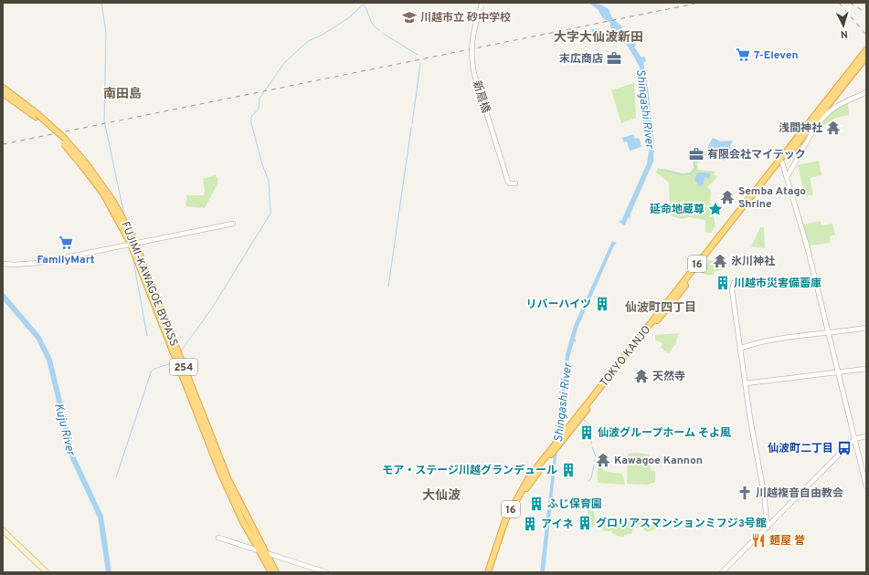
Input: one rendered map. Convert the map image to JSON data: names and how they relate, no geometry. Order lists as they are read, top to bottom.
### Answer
{
  "streets": {
    "highway": [
      "16",
      "FUJIMI-KAWAGOE BYPASS",
      "TOKYO KANJO",
      "254"
    ],
    "street": ["新扇橋"]
  },
  "districts": [
    "大字大仙波新田",
    "南田島",
    "仙波町四丁目",
    "大仙波"
  ],
  "water": ["Shingashi River", "Kuju River"],
  "places": {
    "school or university": ["川越市立 砂中学校"],
    "supermarket": ["7-Eleven", "FamilyMart"],
    "office": ["末広商店", "有限会社マイテック"],
    "temple": [
      "浅間神社",
      "Semba Atago Shrine",
      "氷川神社",
      "天然寺",
      "Kawagoe Kannon"
    ],
    "place": ["延命地蔵尊"],
    "building": [
      "川越市災害備蓄庫",
      "リバーハイツ",
      "仙波グループホーム そよ風",
      "モア・ステージ川越グランデュール",
      "ふじ保育園",
      "グロリアスマンションミフジ3号館",
      "アイネ"
    ],
    "bus stop": ["仙波町二丁目"],
    "church": ["川越複音自由教会"],
    "restaurant": ["麺屋 誉"]
  },
  "north": "bottom"
}
